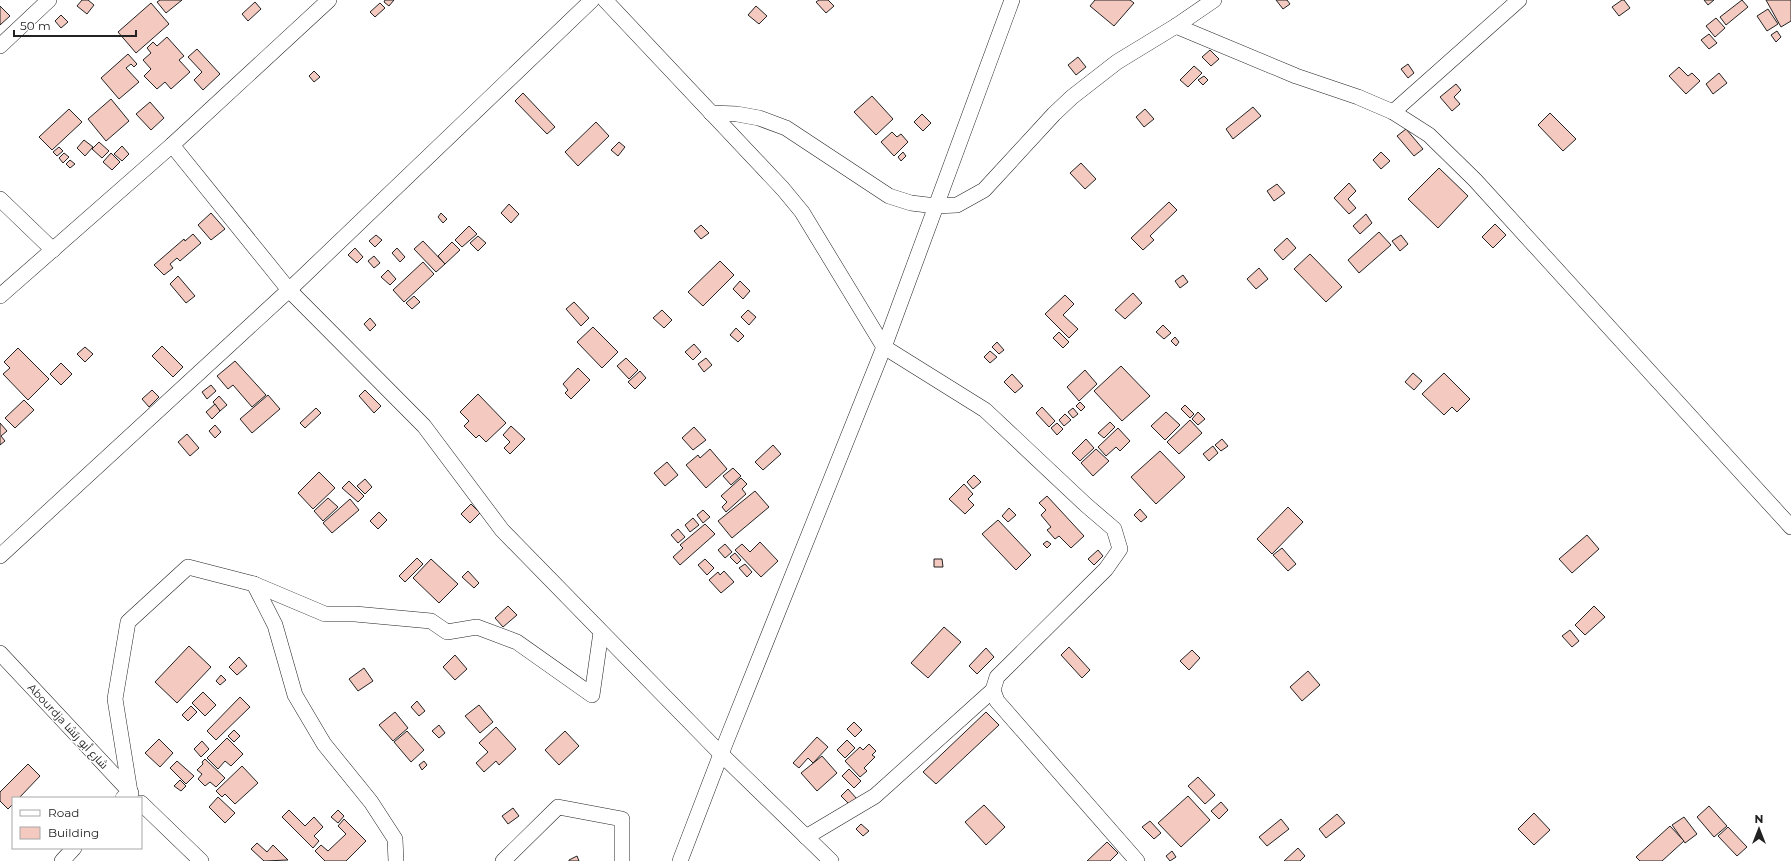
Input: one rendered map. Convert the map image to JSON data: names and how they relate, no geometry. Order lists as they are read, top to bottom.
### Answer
{
  "streets": {
    "street": ["Abourdja شارع أبو رتشا"]
  },
  "legend": ["Road", "Building"],
  "scale_bar": "50 m",
  "north": "top"
}
